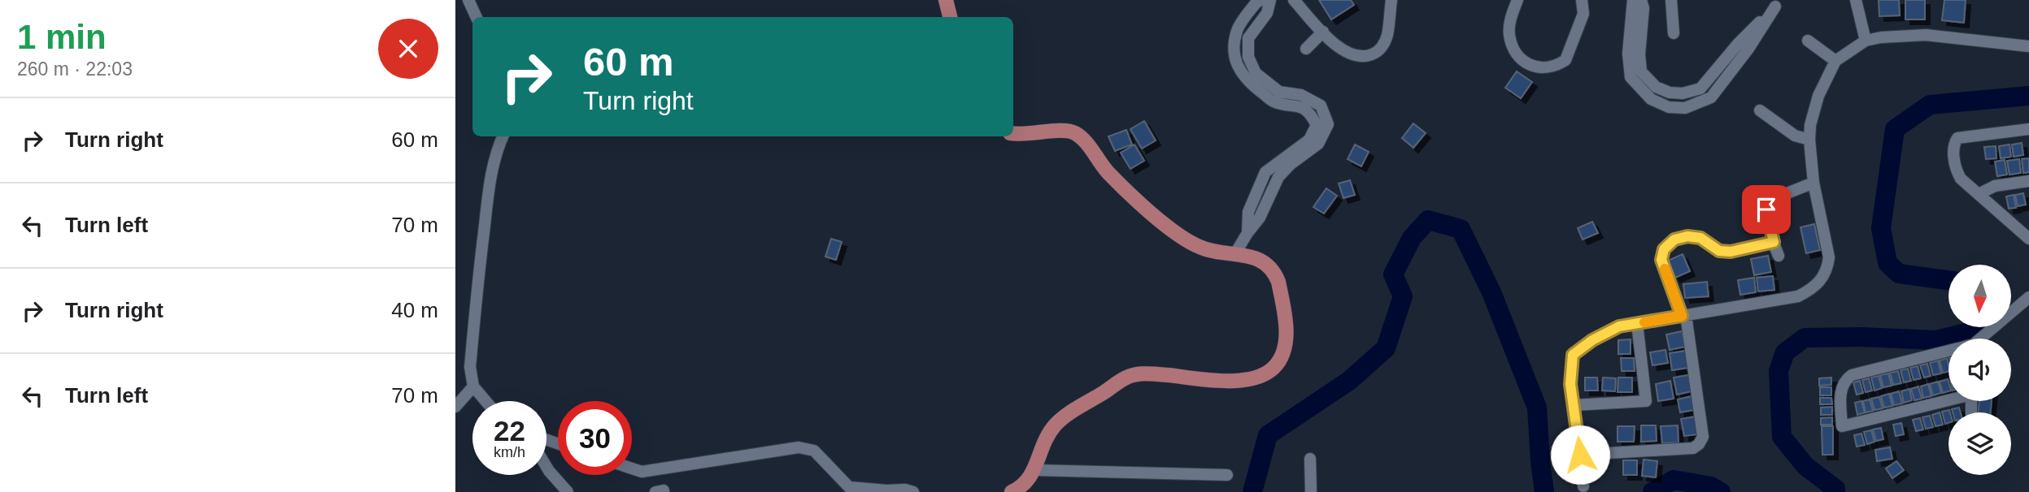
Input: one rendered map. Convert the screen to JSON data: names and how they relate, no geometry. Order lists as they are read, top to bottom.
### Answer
{
  "north": "bottom",
  "page": {
    "heading": ["1 min", "260 m · 22:03"],
    "turn": ["60 m", "Turn right"],
    "list": [
      {
        "name": "Turn right",
        "value": "60 m"
      },
      {
        "name": "Turn left",
        "value": "70 m"
      },
      {
        "name": "Turn right",
        "value": "40 m"
      },
      {
        "name": "Turn left",
        "value": "70 m"
      }
    ],
    "speed": "22 km/h",
    "limit": "30"
  }
}
